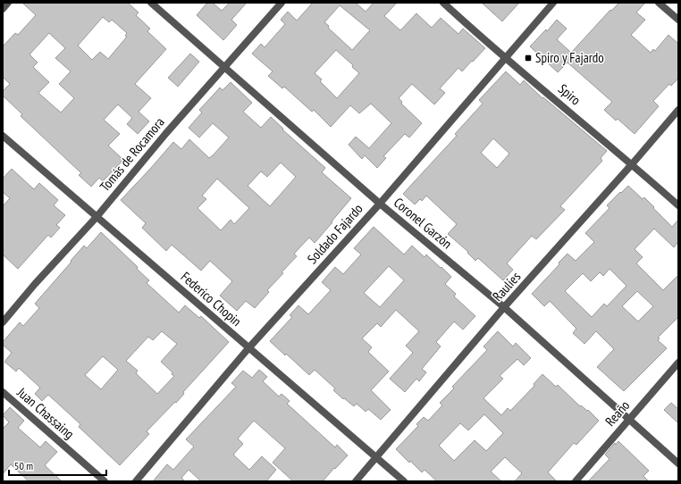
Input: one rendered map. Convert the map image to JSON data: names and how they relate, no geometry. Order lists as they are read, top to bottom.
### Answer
{
  "streets": {
    "street": [
      "Spiro",
      "Tomás de Rocamora",
      "Coronel Garzón",
      "Soldado Fajardo",
      "Raulíes",
      "Federico Chopin",
      "Juan Chassaing",
      "Reaño"
    ]
  },
  "crossings": [
    ["Spiro", "Soldado Fajardo"],
    ["Spiro", "Raulíes"],
    ["Tomás de Rocamora", "Coronel Garzón"],
    ["Tomás de Rocamora", "Federico Chopin"],
    ["Coronel Garzón", "Soldado Fajardo"],
    ["Coronel Garzón", "Raulíes"],
    ["Coronel Garzón", "Reaño"],
    ["Soldado Fajardo", "Federico Chopin"],
    ["Raulíes", "Federico Chopin"]
  ],
  "places": {
    "transit": ["Spiro y Fajardo"]
  },
  "scale_bar": "50 m"
}
